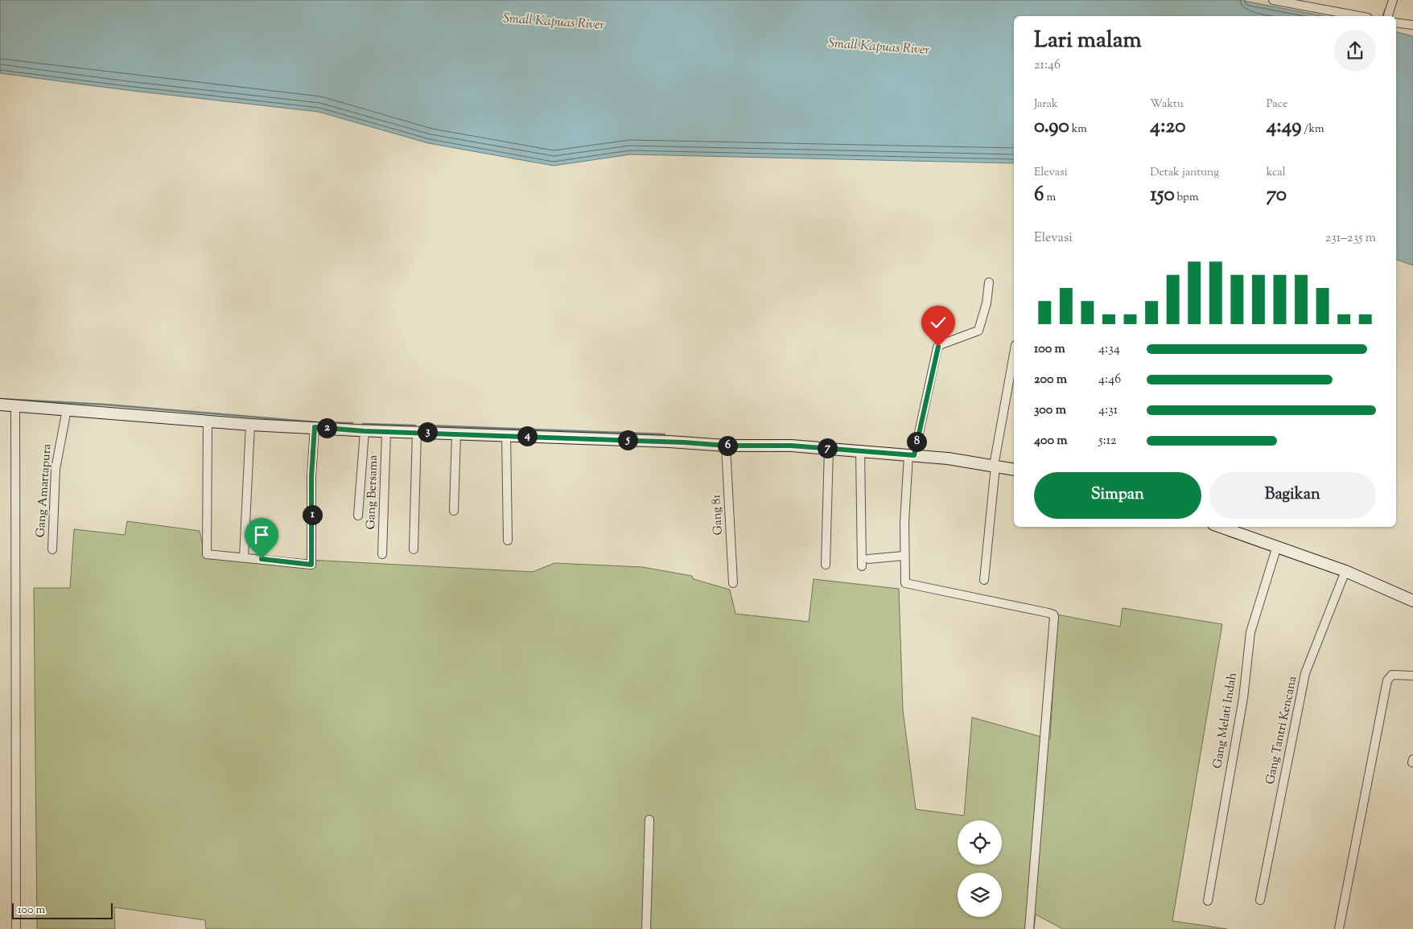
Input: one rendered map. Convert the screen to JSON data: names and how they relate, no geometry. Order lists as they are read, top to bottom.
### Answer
{
  "streets": {
    "street": [
      "Gang Amartapura",
      "Gang Bersama",
      "Gang 81",
      "Gang Melati Indah",
      "Gang Tantri Kencana"
    ]
  },
  "water": ["Small Kapuas River"],
  "scale_bar": "100 m",
  "page": {
    "heading": ["Lari malam", "21:46"],
    "stats": [
      ["Jarak", "0.90 km"],
      ["Waktu", "4:20"],
      ["Pace", "4:49 /km"],
      ["Elevasi", "6 m"],
      ["Detak jantung", "150 bpm"],
      ["kcal", "70"]
    ],
    "chart": ["Elevasi", "231–235 m"],
    "list": [
      {
        "name": "100 m",
        "note": "4:34"
      },
      {
        "name": "200 m",
        "note": "4:46"
      },
      {
        "name": "300 m",
        "note": "4:31"
      },
      {
        "name": "400 m",
        "note": "5:12"
      }
    ],
    "pins": [
      "2",
      "3",
      "4",
      "5",
      "8",
      "6",
      "7",
      "1"
    ],
    "buttons": ["Simpan", "Bagikan"],
    "scale": "100 m"
  }
}
